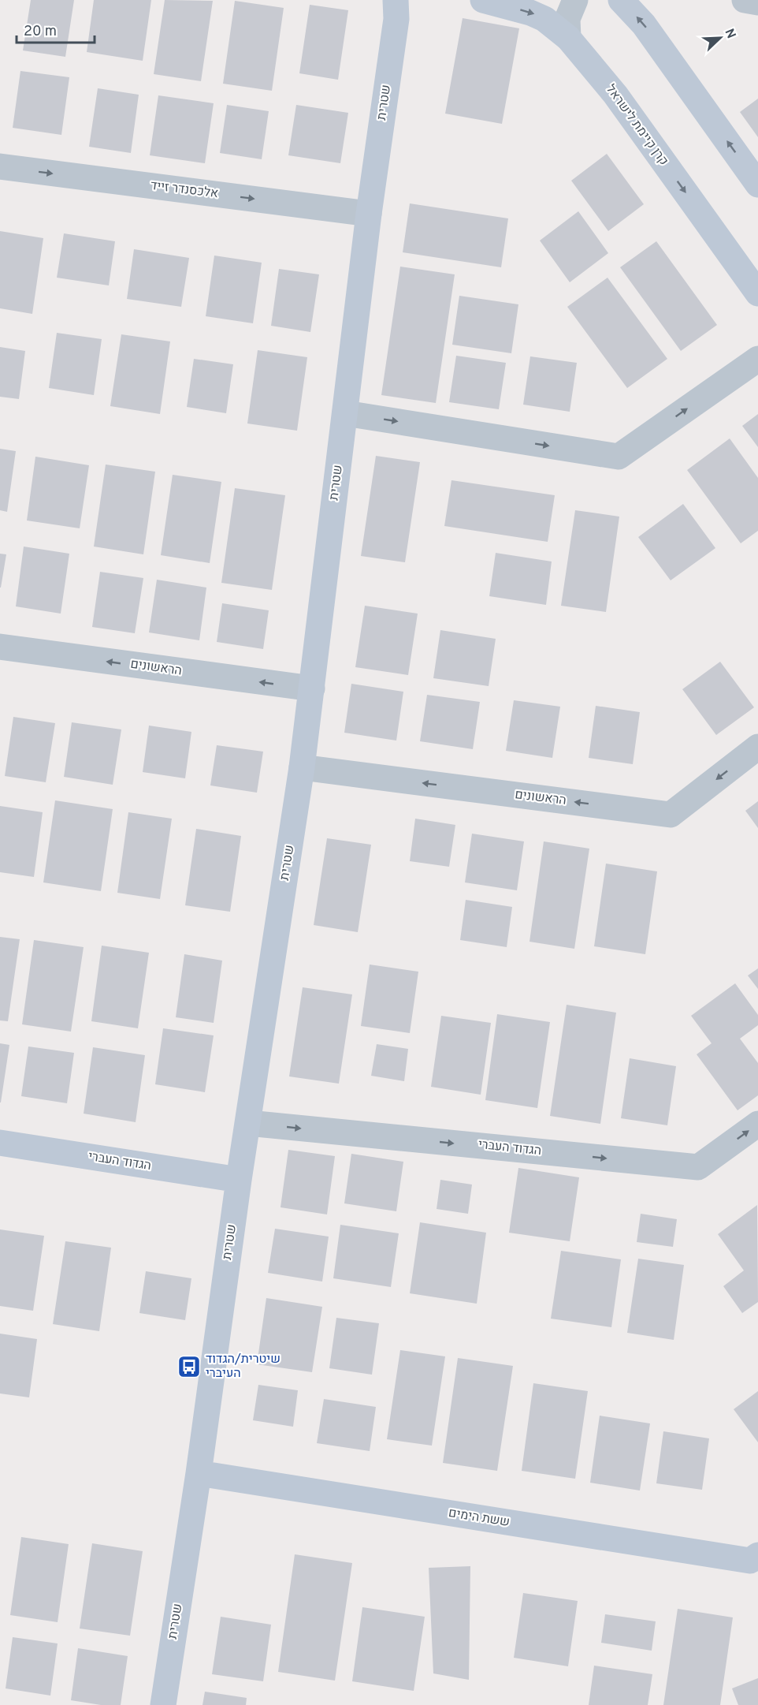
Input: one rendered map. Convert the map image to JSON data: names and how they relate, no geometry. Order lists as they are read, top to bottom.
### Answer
{
  "streets": {
    "street": [
      "שטרית",
      "קרן קיימת לישראל",
      "אלכסנדר זייד",
      "הראשונים",
      "הגדוד העברי",
      "ששת הימים"
    ]
  },
  "crossings": [
    ["שטרית", "אלכסנדר זייד"],
    ["שטרית", "הראשונים"],
    ["שטרית", "הגדוד העברי"],
    ["שטרית", "ששת הימים"]
  ],
  "one_way": ["אלכסנדר זייד", "הראשונים", "הגדוד העברי"],
  "places": {
    "bus stop": ["שיטרית/הגדוד העיברי"]
  },
  "scale_bar": "20 m",
  "north": "top right"
}
